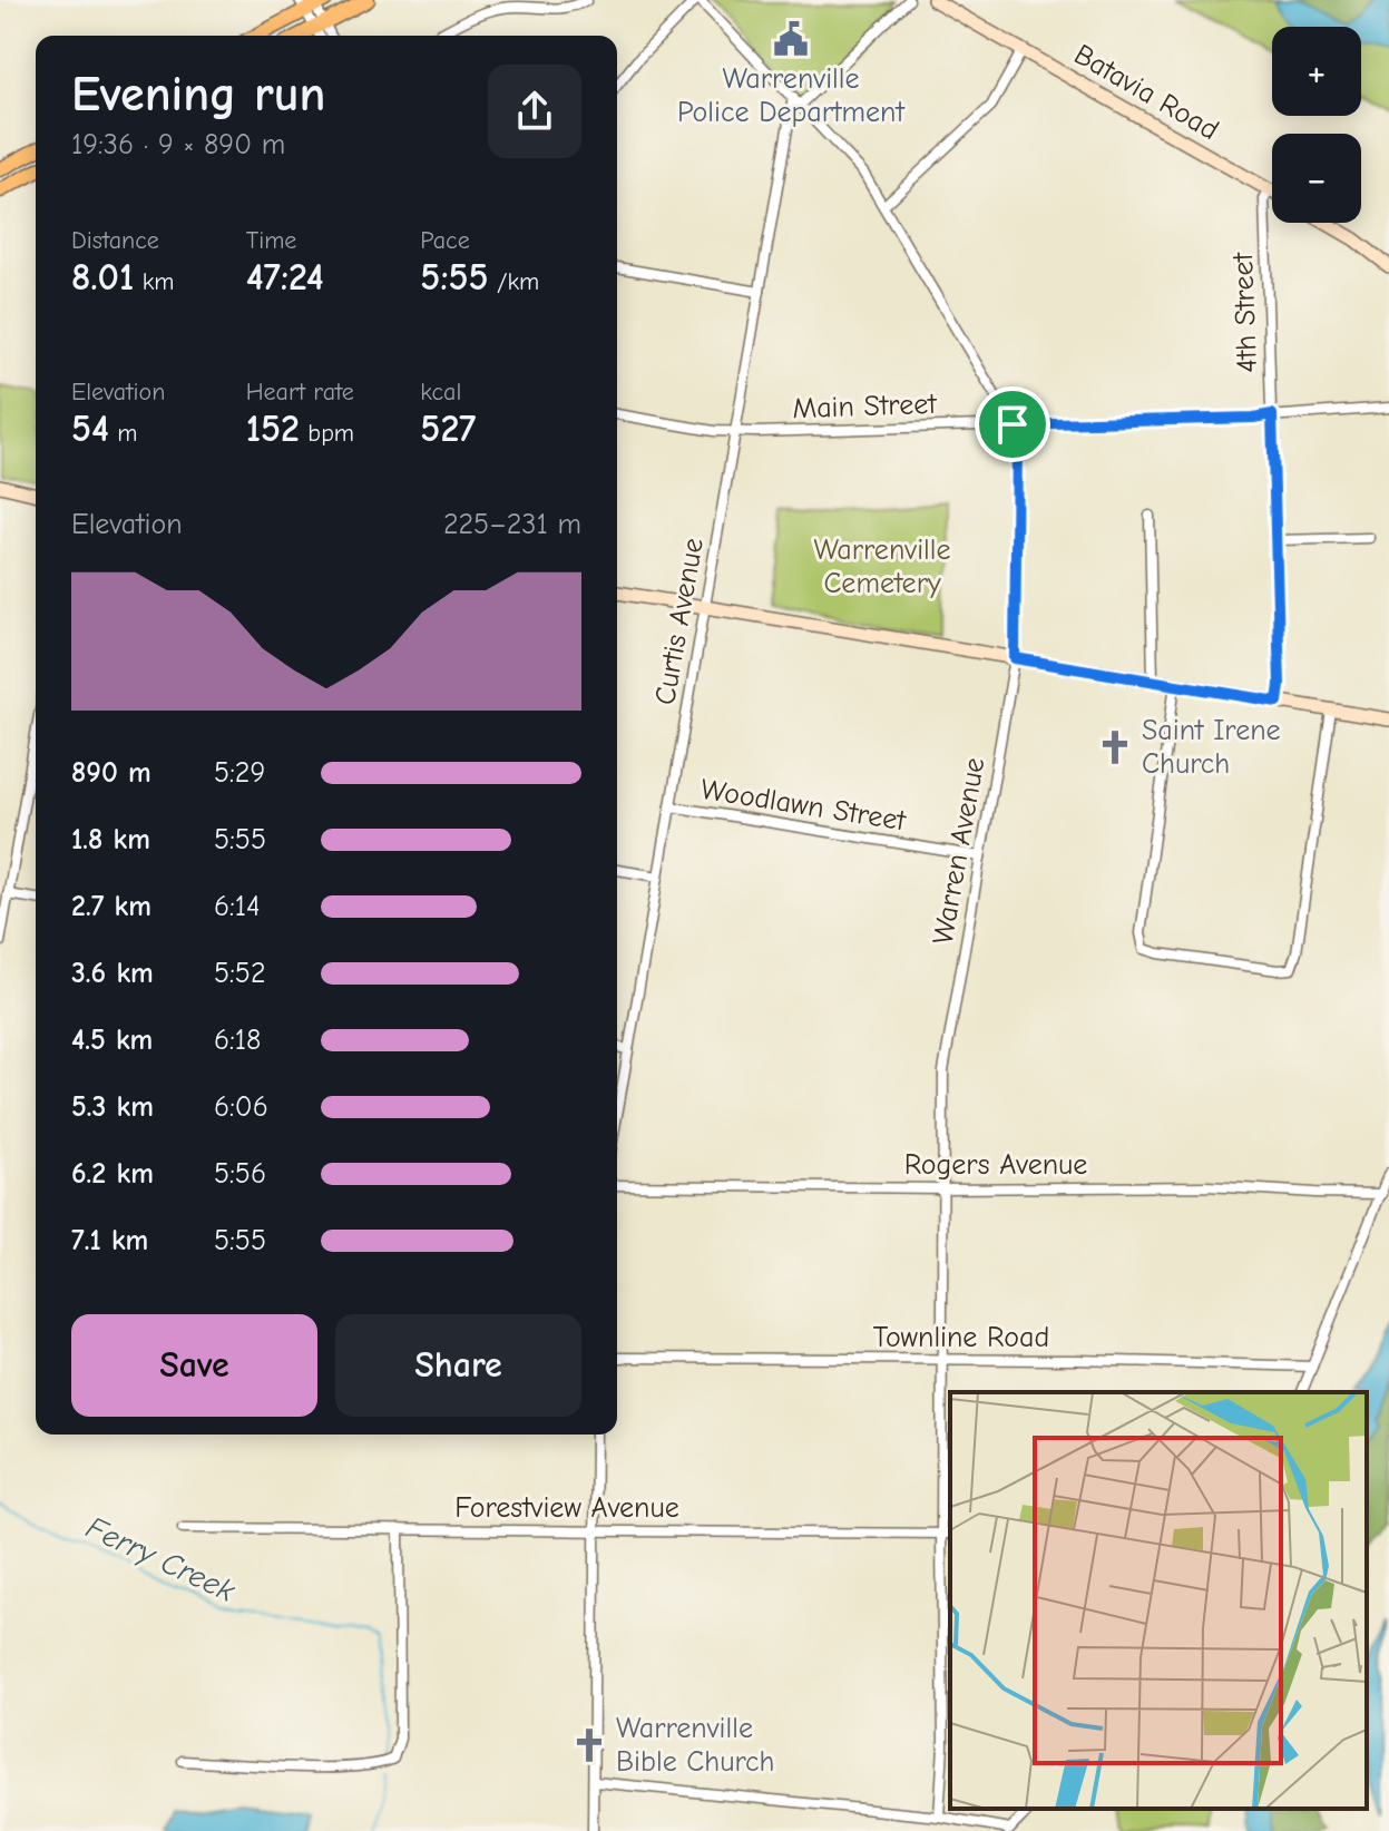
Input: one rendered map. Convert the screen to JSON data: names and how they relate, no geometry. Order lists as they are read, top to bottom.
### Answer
{
  "streets": {
    "main road": ["Batavia Road"],
    "street": [
      "4th Street",
      "Main Street",
      "Curtis Avenue",
      "Woodlawn Street",
      "Warren Avenue",
      "Rogers Avenue",
      "Townline Road",
      "Forestview Avenue"
    ]
  },
  "crossings": [
    ["Batavia Road", "4th Street"],
    ["4th Street", "Main Street"],
    ["Main Street", "Curtis Avenue"],
    ["Main Street", "Warren Avenue"],
    ["Curtis Avenue", "Woodlawn Street"],
    ["Curtis Avenue", "Warren Avenue"],
    ["Woodlawn Street", "Warren Avenue"],
    ["Warren Avenue", "Rogers Avenue"],
    ["Warren Avenue", "Townline Road"],
    ["Warren Avenue", "Forestview Avenue"]
  ],
  "water": ["Ferry Creek"],
  "parks": ["Warrenville Cemetery"],
  "places": {
    "public building": ["Warrenville Police Department"],
    "church": ["Saint Irene Church", "Warrenville Bible Church"]
  },
  "page": {
    "map_buttons": ["+", "−"],
    "heading": ["Evening run", "19:36 · 9 × 890 m"],
    "stats": [
      ["Distance", "8.01 km"],
      ["Time", "47:24"],
      ["Pace", "5:55 /km"],
      ["Elevation", "54 m"],
      ["Heart rate", "152 bpm"],
      ["kcal", "527"]
    ],
    "chart": ["Elevation", "225–231 m"],
    "list": [
      {
        "name": "890 m",
        "note": "5:29"
      },
      {
        "name": "1.8 km",
        "note": "5:55"
      },
      {
        "name": "2.7 km",
        "note": "6:14"
      },
      {
        "name": "3.6 km",
        "note": "5:52"
      },
      {
        "name": "4.5 km",
        "note": "6:18"
      },
      {
        "name": "5.3 km",
        "note": "6:06"
      },
      {
        "name": "6.2 km",
        "note": "5:56"
      },
      {
        "name": "7.1 km",
        "note": "5:55"
      }
    ],
    "buttons": ["Save", "Share"]
  }
}
